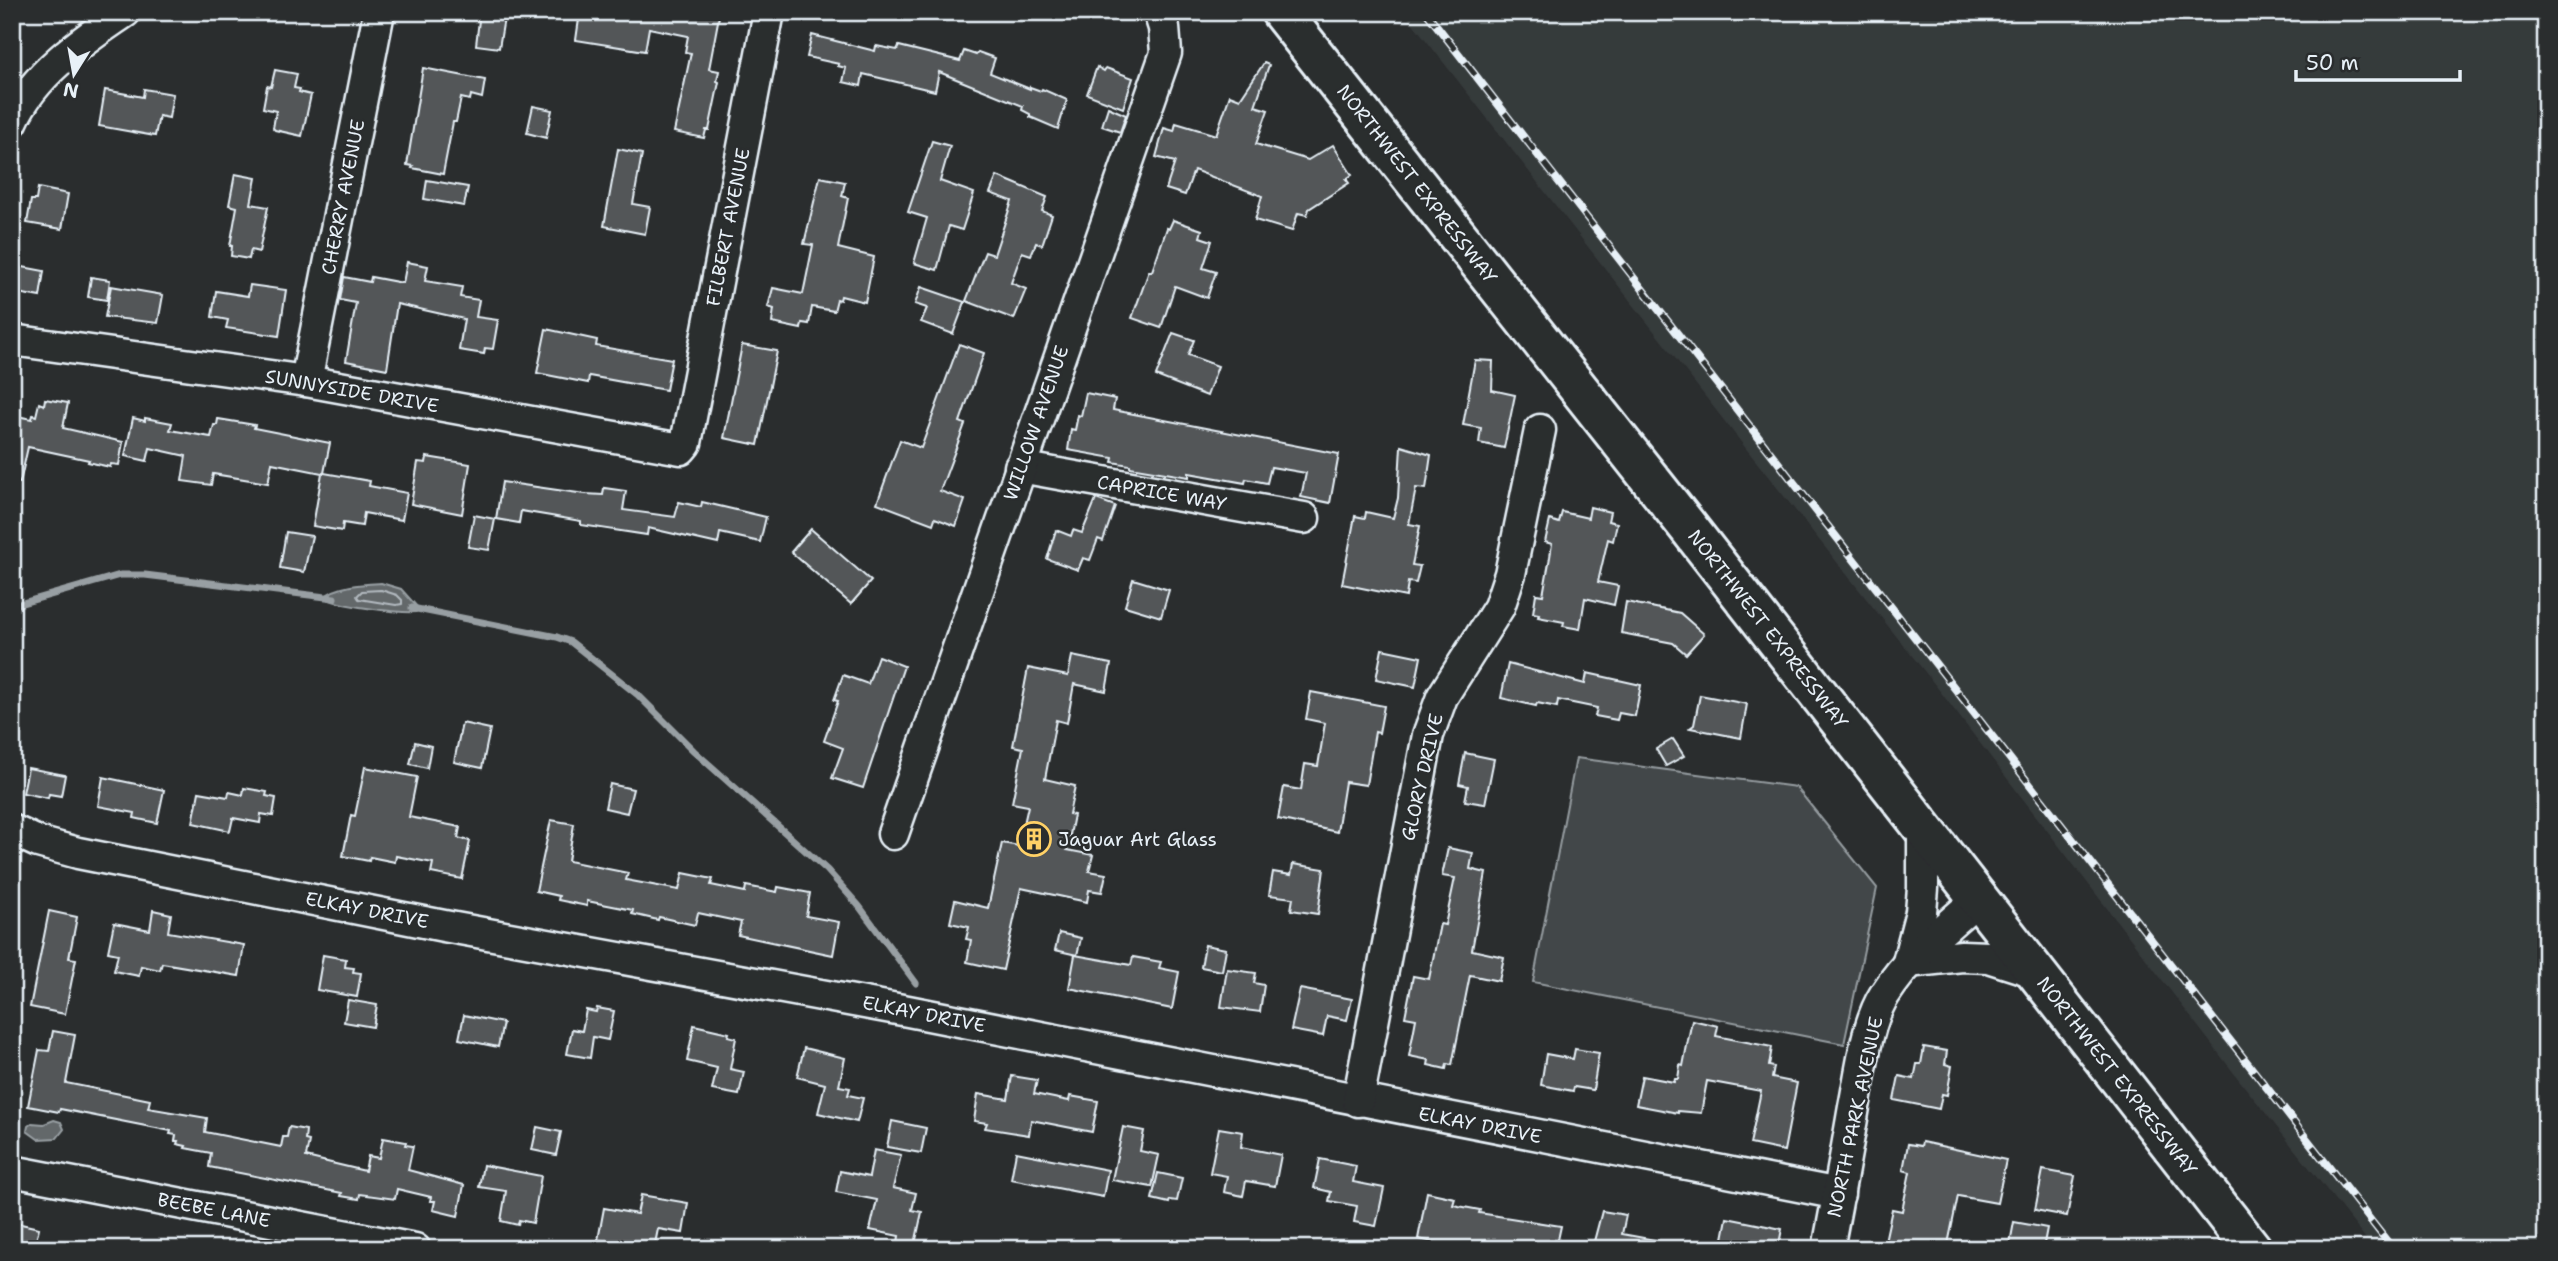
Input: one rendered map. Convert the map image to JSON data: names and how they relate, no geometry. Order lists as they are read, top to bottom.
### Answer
{
  "streets": {
    "main road": ["NORTHWEST EXPRESSWAY"],
    "street": [
      "CHERRY AVENUE",
      "FILBERT AVENUE",
      "SUNNYSIDE DRIVE",
      "WILLOW AVENUE",
      "CAPRICE WAY",
      "GLORY DRIVE",
      "ELKAY DRIVE",
      "NORTH PARK AVENUE",
      "BEEBE LANE"
    ]
  },
  "crossings": [
    ["NORTHWEST EXPRESSWAY", "NORTH PARK AVENUE"],
    ["CHERRY AVENUE", "SUNNYSIDE DRIVE"],
    ["FILBERT AVENUE", "SUNNYSIDE DRIVE"],
    ["WILLOW AVENUE", "CAPRICE WAY"],
    ["GLORY DRIVE", "ELKAY DRIVE"],
    ["ELKAY DRIVE", "NORTH PARK AVENUE"]
  ],
  "places": {
    "building": ["Jaguar Art Glass"]
  },
  "scale_bar": "50 m",
  "north": "bottom"
}
